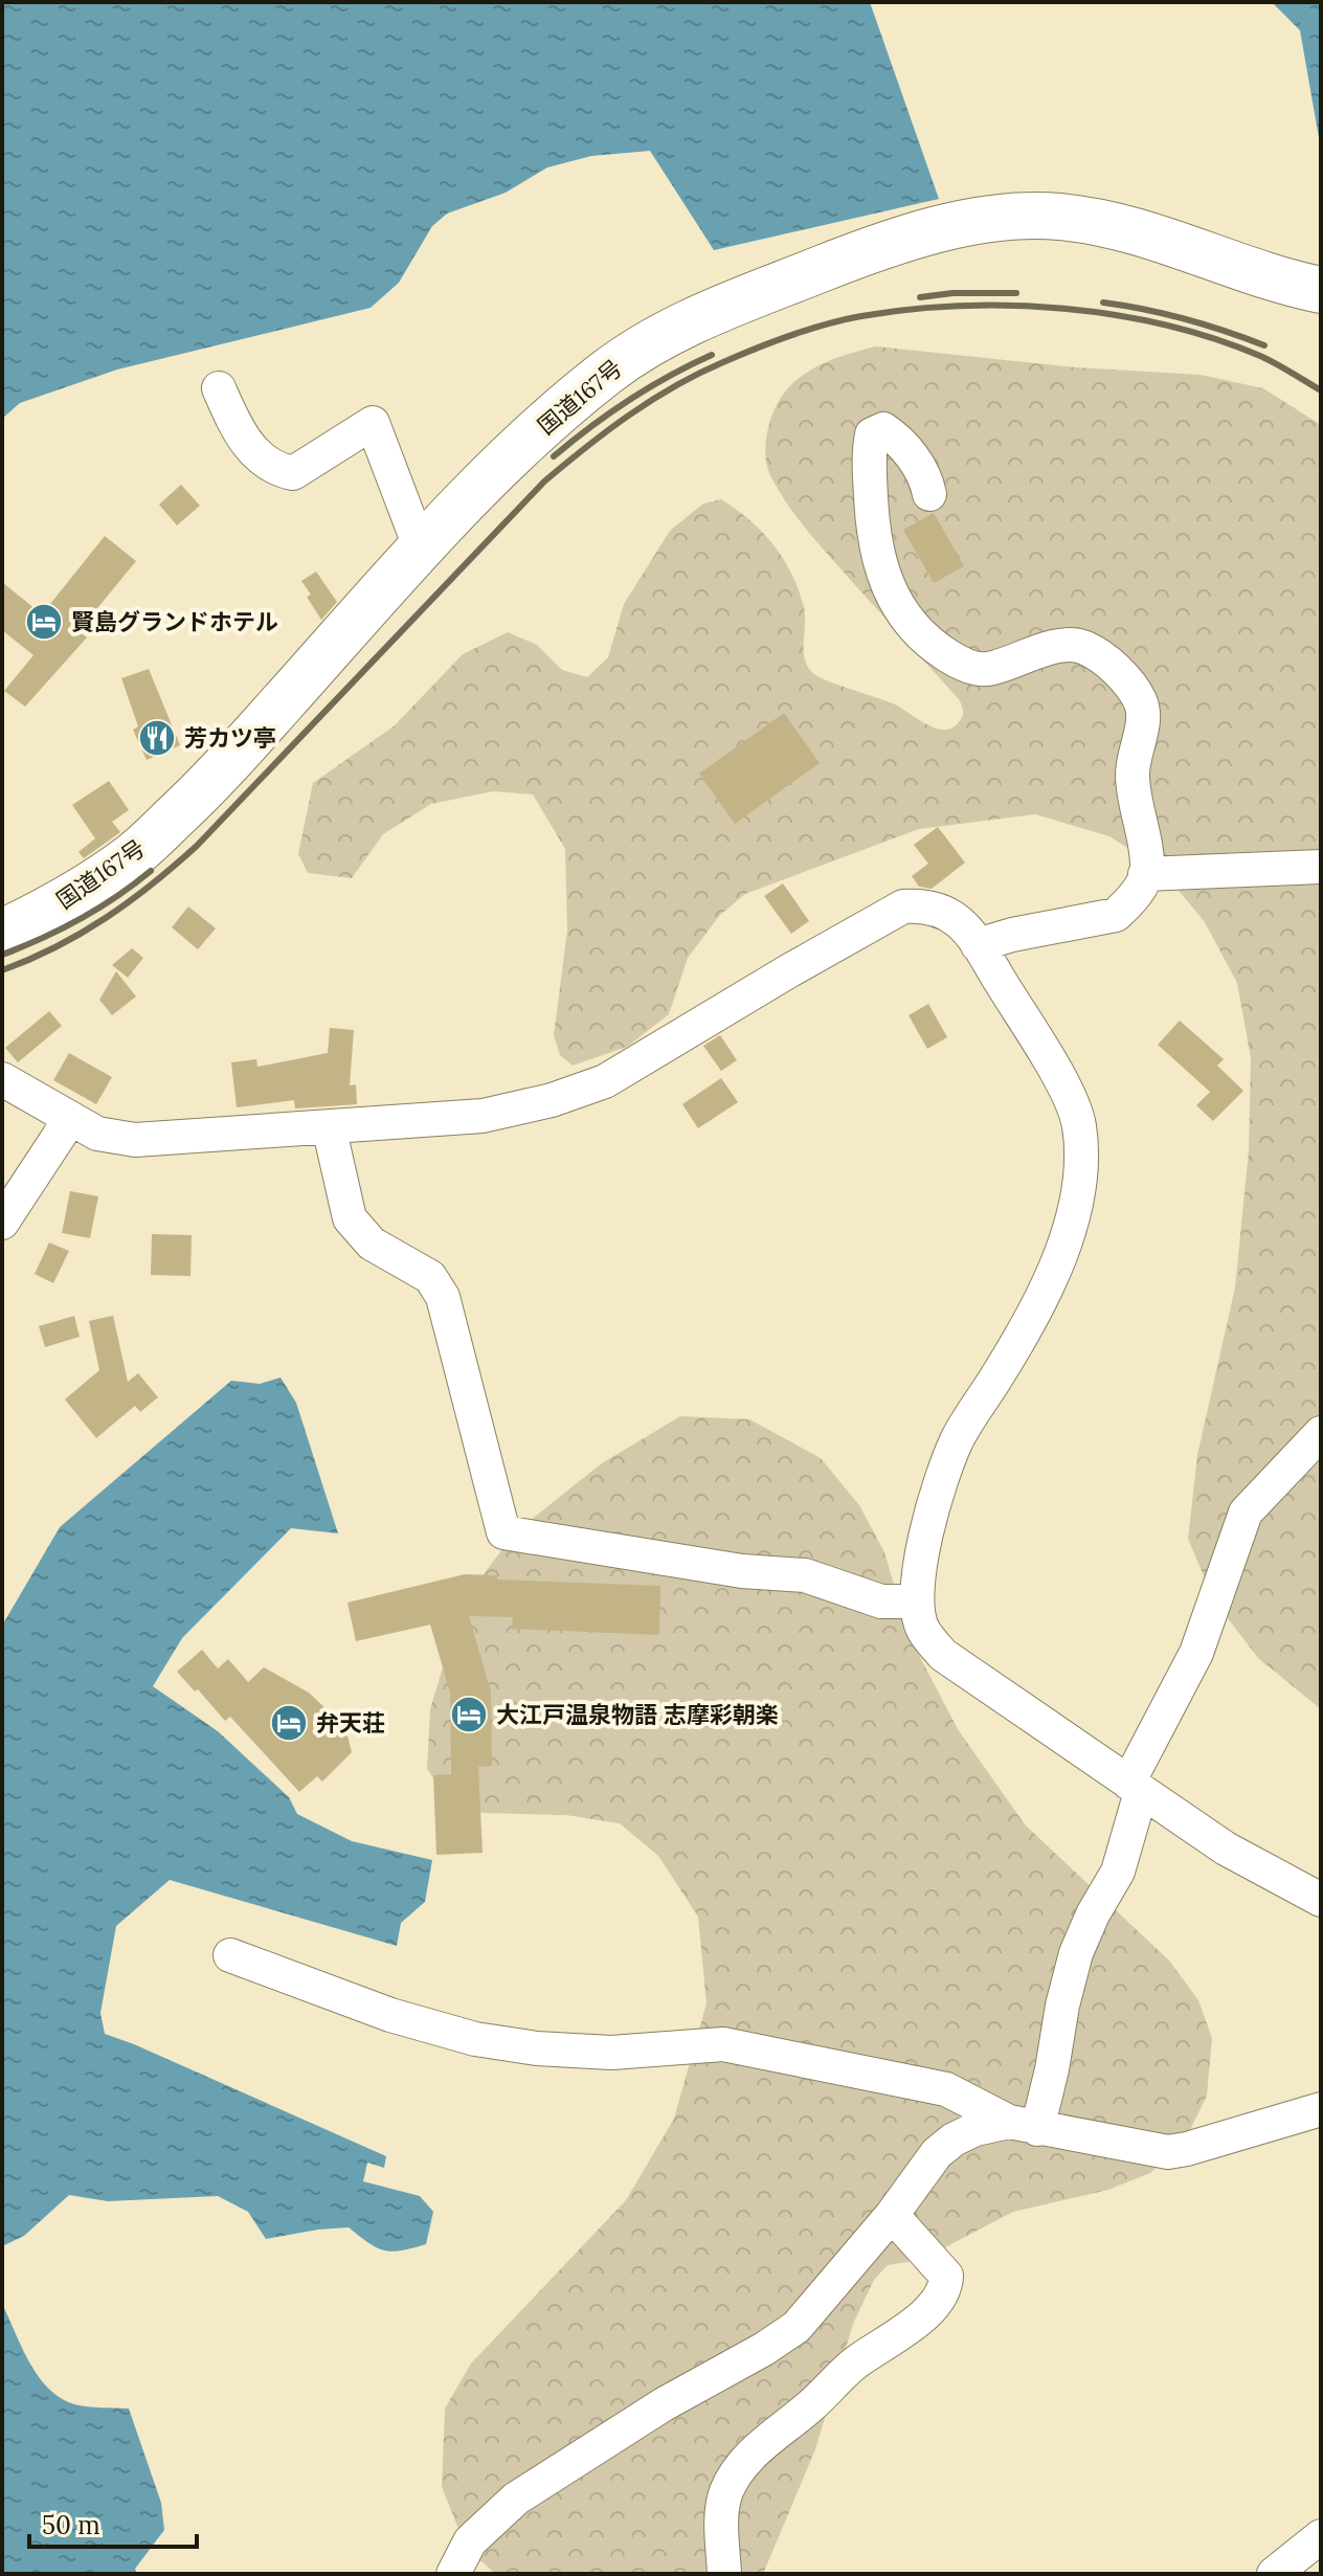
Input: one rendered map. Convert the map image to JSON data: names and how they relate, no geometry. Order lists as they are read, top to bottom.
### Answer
{
  "streets": {
    "highway": ["国道167号"]
  },
  "places": {
    "hotel": ["賢島グランドホテル", "大江戸温泉物語 志摩彩朝楽", "弁天荘"],
    "restaurant": ["芳カツ亭"]
  },
  "scale_bar": "50 m"
}
